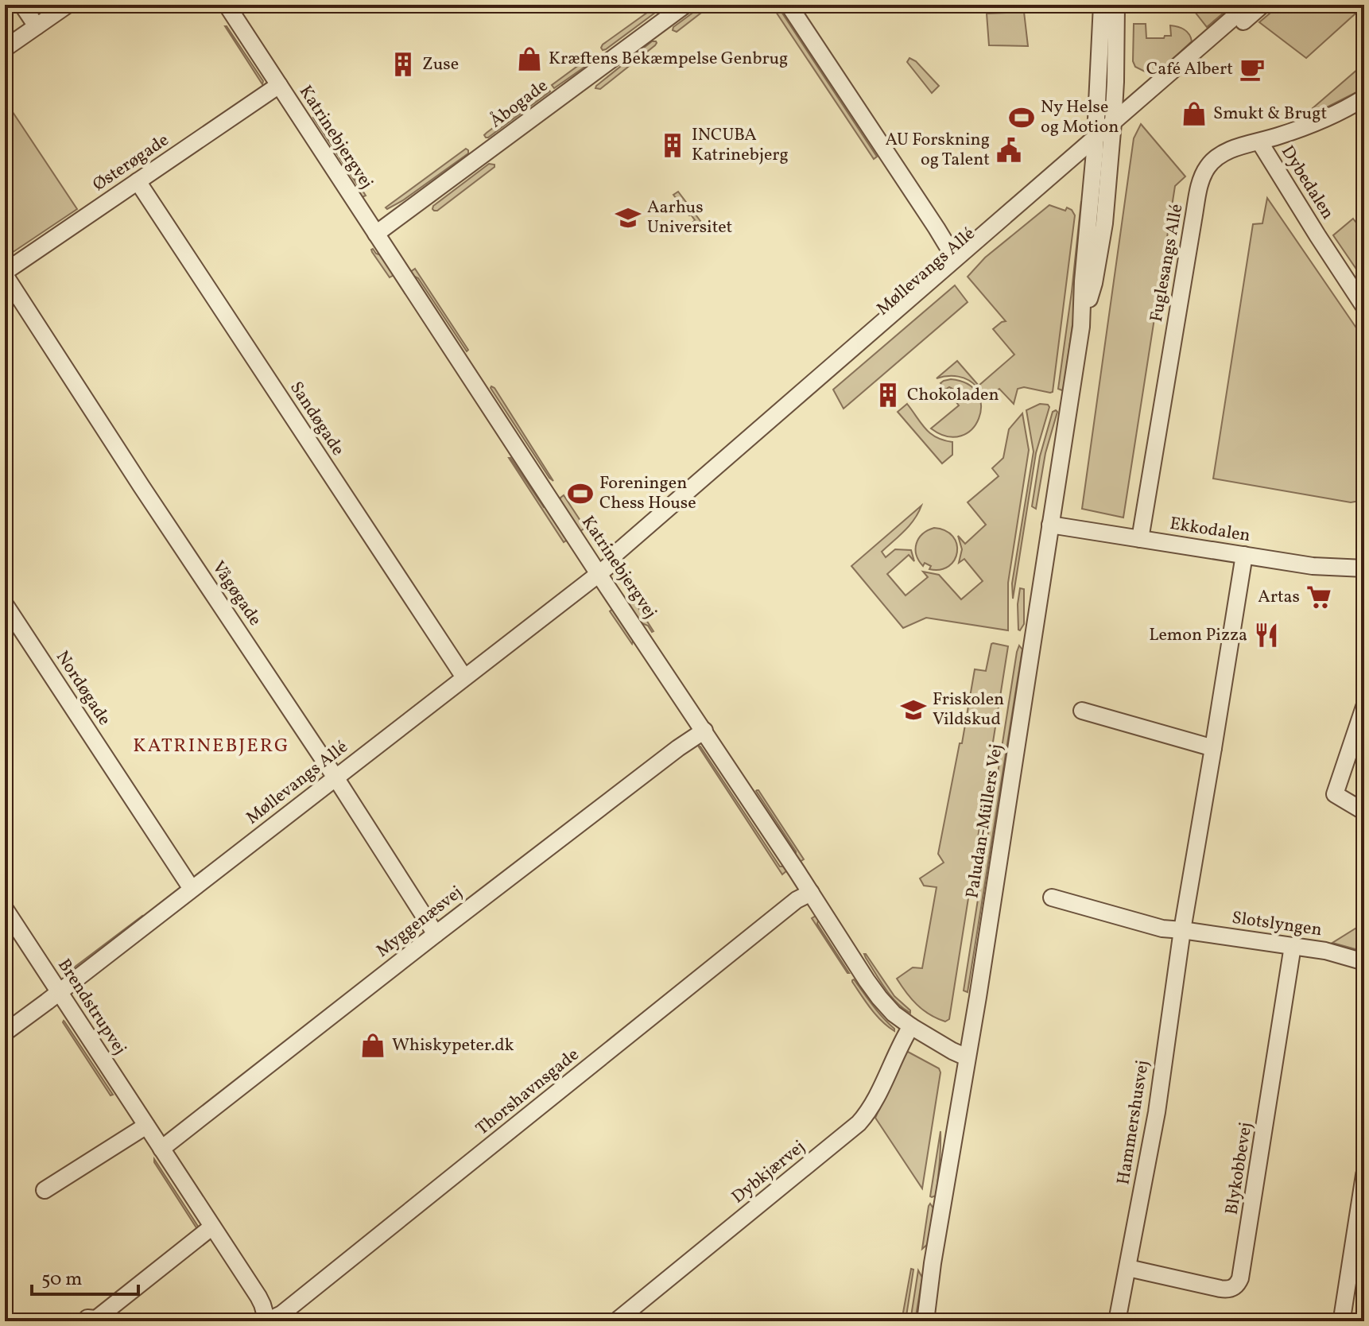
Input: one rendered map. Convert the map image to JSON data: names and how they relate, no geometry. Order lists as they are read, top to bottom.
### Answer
{
  "streets": {
    "street": [
      "Åbogade",
      "Katrinebjergvej",
      "Østerøgade",
      "Dybedalen",
      "Fuglesangs Allé",
      "Møllevangs Allé",
      "Sandøgade",
      "Ekkodalen",
      "Vågøgade",
      "Nordøgade",
      "Paludan-Müllers Vej",
      "Myggenæsvej",
      "Slotslyngen",
      "Brendstrupvej",
      "Thorshavnsgade",
      "Hammershusvej",
      "Blykobbevej",
      "Dybkjærvej"
    ]
  },
  "crossings": [
    ["Åbogade", "Katrinebjergvej"],
    ["Katrinebjergvej", "Østerøgade"],
    ["Katrinebjergvej", "Møllevangs Allé"],
    ["Katrinebjergvej", "Paludan-Müllers Vej"],
    ["Katrinebjergvej", "Myggenæsvej"],
    ["Katrinebjergvej", "Thorshavnsgade"],
    ["Katrinebjergvej", "Dybkjærvej"],
    ["Østerøgade", "Sandøgade"],
    ["Østerøgade", "Vågøgade"],
    ["Dybedalen", "Fuglesangs Allé"],
    ["Fuglesangs Allé", "Ekkodalen"],
    ["Møllevangs Allé", "Sandøgade"],
    ["Møllevangs Allé", "Vågøgade"],
    ["Møllevangs Allé", "Nordøgade"],
    ["Møllevangs Allé", "Paludan-Müllers Vej"],
    ["Møllevangs Allé", "Brendstrupvej"],
    ["Ekkodalen", "Paludan-Müllers Vej"],
    ["Ekkodalen", "Hammershusvej"],
    ["Vågøgade", "Myggenæsvej"],
    ["Myggenæsvej", "Brendstrupvej"],
    ["Slotslyngen", "Hammershusvej"],
    ["Slotslyngen", "Blykobbevej"],
    ["Brendstrupvej", "Thorshavnsgade"],
    ["Hammershusvej", "Blykobbevej"]
  ],
  "districts": ["KATRINEBJERG"],
  "places": {
    "shop": ["Kræftens Bekæmpelse Genbrug", "Smukt & Brugt", "Whiskypeter.dk"],
    "building": ["Zuse", "INCUBA Katrinebjerg", "Chokoladen"],
    "cafe": ["Café Albert"],
    "sports": ["Ny Helse og Motion", "Foreningen Chess House"],
    "public building": ["AU Forskning og Talent"],
    "school or university": ["Aarhus Universitet", "Friskolen Vildskud"],
    "supermarket": ["Artas"],
    "restaurant": ["Lemon Pizza"]
  },
  "scale_bar": "50 m"
}
